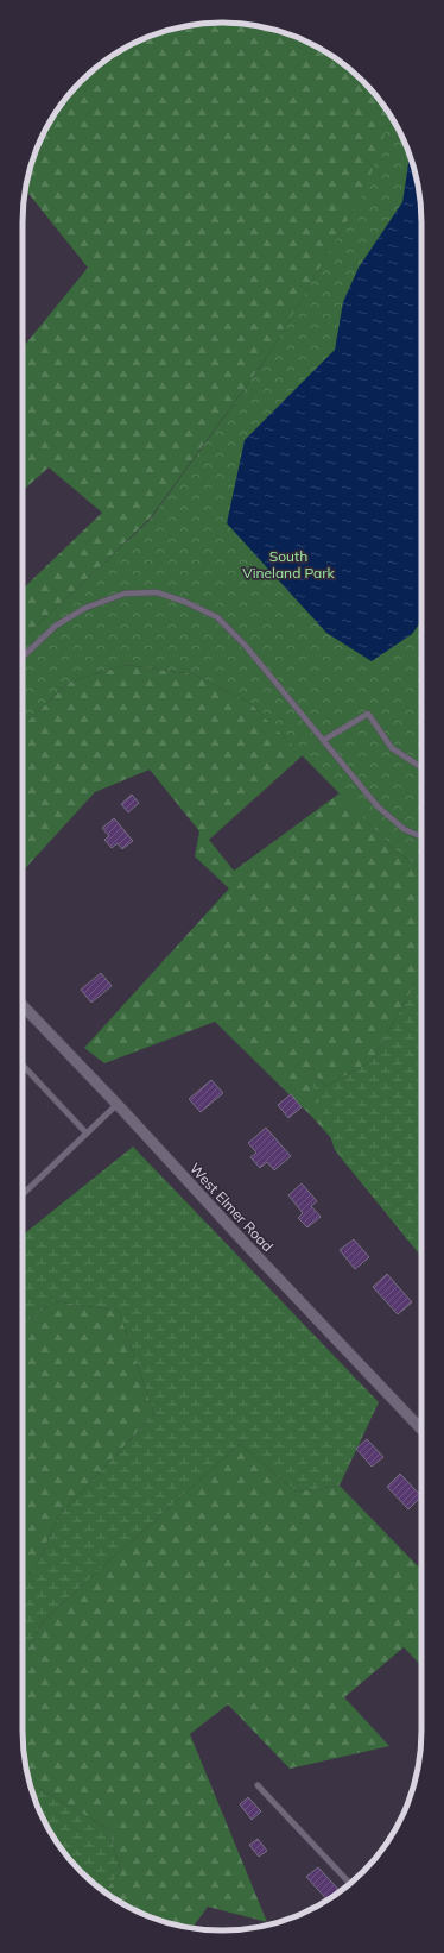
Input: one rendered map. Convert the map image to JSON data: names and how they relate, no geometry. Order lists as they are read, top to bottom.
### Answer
{
  "streets": {
    "street": ["West Elmer Road"]
  },
  "parks": ["South Vineland Park"]
}
